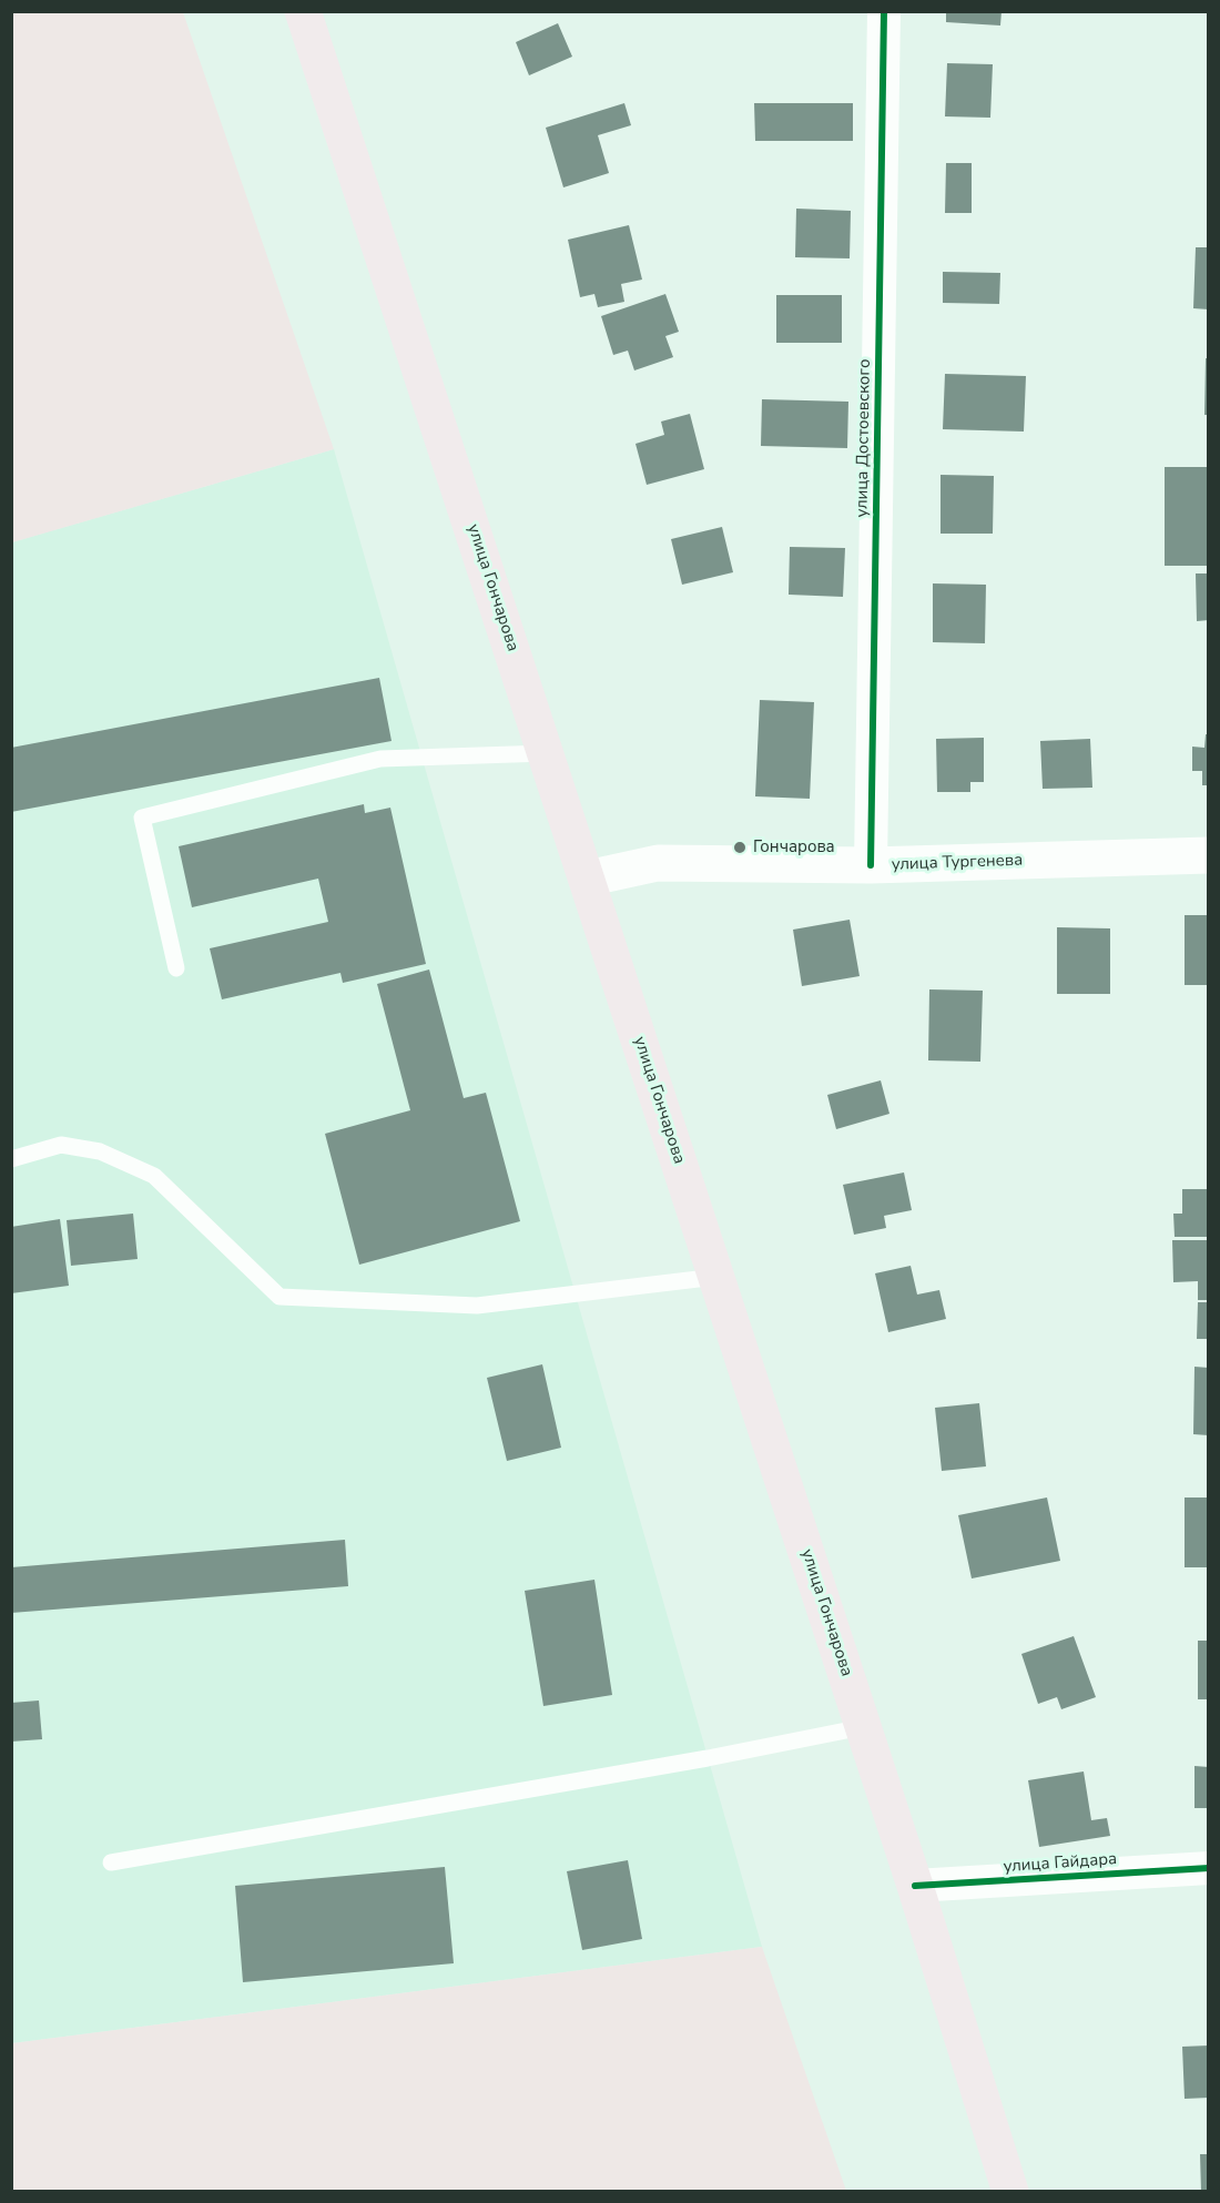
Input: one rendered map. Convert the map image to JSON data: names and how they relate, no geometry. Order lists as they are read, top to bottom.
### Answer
{
  "streets": {
    "main road": ["улица Гончарова"],
    "street": ["улица Достоевского", "улица Тургенева", "улица Гайдара"]
  },
  "crossings": [
    ["улица Достоевского", "улица Тургенева"],
    ["улица Гончарова", "улица Тургенева"],
    ["улица Гончарова", "улица Гайдара"]
  ],
  "places": ["Гончарова"]
}
